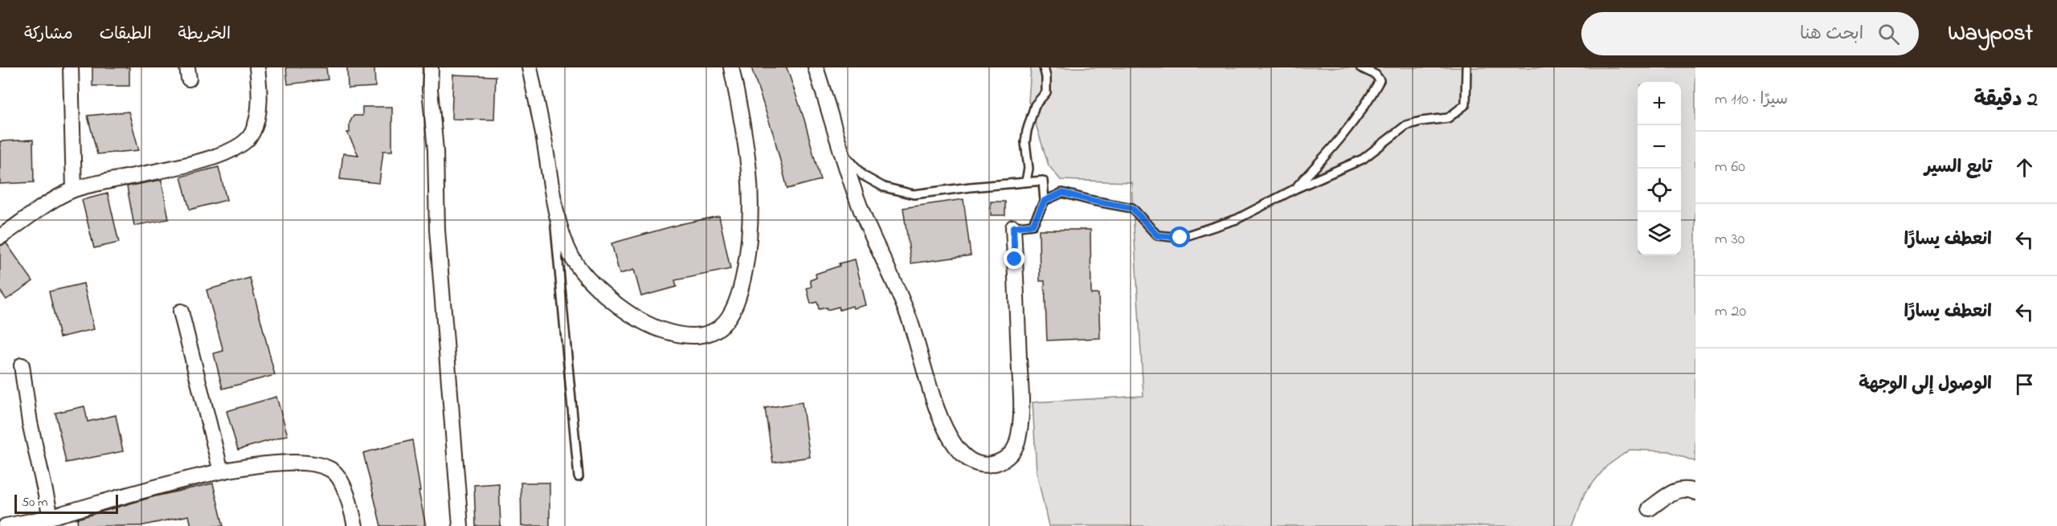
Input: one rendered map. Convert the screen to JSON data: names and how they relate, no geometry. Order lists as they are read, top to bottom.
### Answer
{
  "scale_bar": "50 m",
  "page": {
    "header": "Waypost",
    "search": "ابحث هنا",
    "nav": ["الخريطة", "الطبقات", "مشاركة"],
    "heading": ["2 دقيقة", "سيرًا · 110 m"],
    "map_buttons": ["+", "−"],
    "list": [
      ["تابع السير", "60 m"],
      ["انعطف يسارًا", "30 m"],
      ["انعطف يسارًا", "20 m"],
      "الوصول إلى الوجهة"
    ],
    "scale": "50 m"
  }
}
